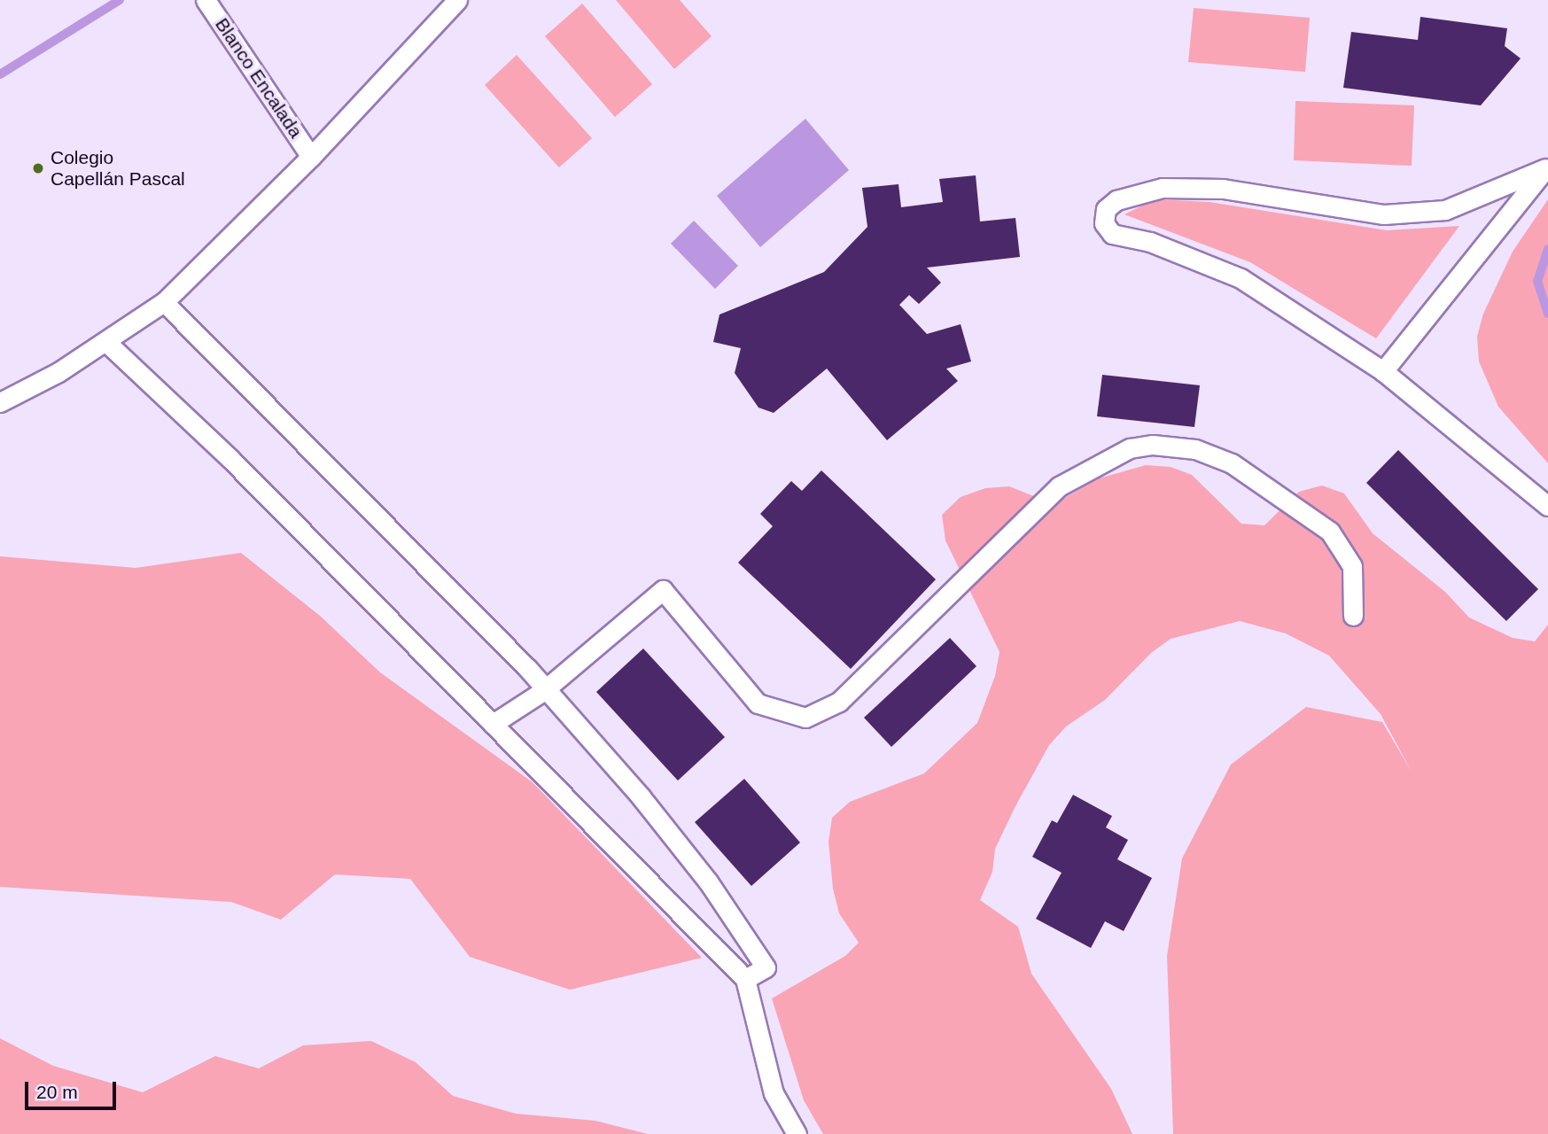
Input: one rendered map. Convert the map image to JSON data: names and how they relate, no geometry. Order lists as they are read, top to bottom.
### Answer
{
  "streets": {
    "lane": ["Blanco Encalada"]
  },
  "places": ["Colegio Capellán Pascal"],
  "scale_bar": "20 m"
}
